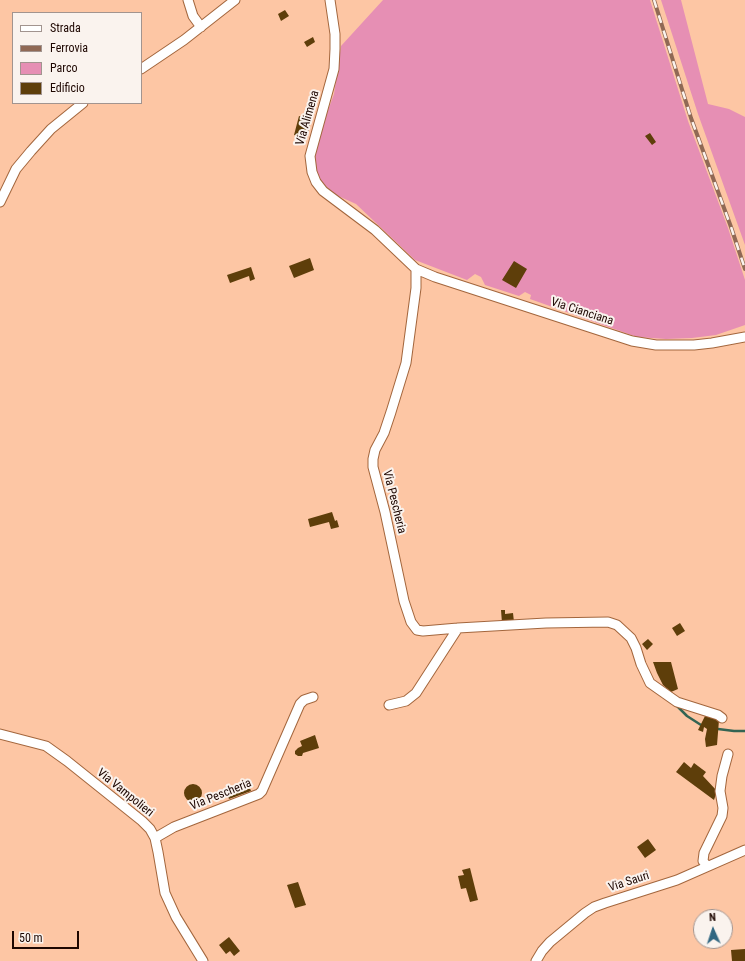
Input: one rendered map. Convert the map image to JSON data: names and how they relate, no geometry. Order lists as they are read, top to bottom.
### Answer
{
  "streets": {
    "street": [
      "Via Alimena",
      "Via Cianciana",
      "Via Pescheria",
      "Via Vampolieri",
      "Via Sauri"
    ]
  },
  "crossings": [
    ["Via Alimena", "Via Cianciana"],
    ["Via Alimena", "Via Pescheria"],
    ["Via Cianciana", "Via Pescheria"],
    ["Via Pescheria", "Via Vampolieri"]
  ],
  "legend": [
    "Strada",
    "Ferrovia",
    "Parco",
    "Edificio"
  ],
  "scale_bar": "50 m",
  "north": "top"
}
